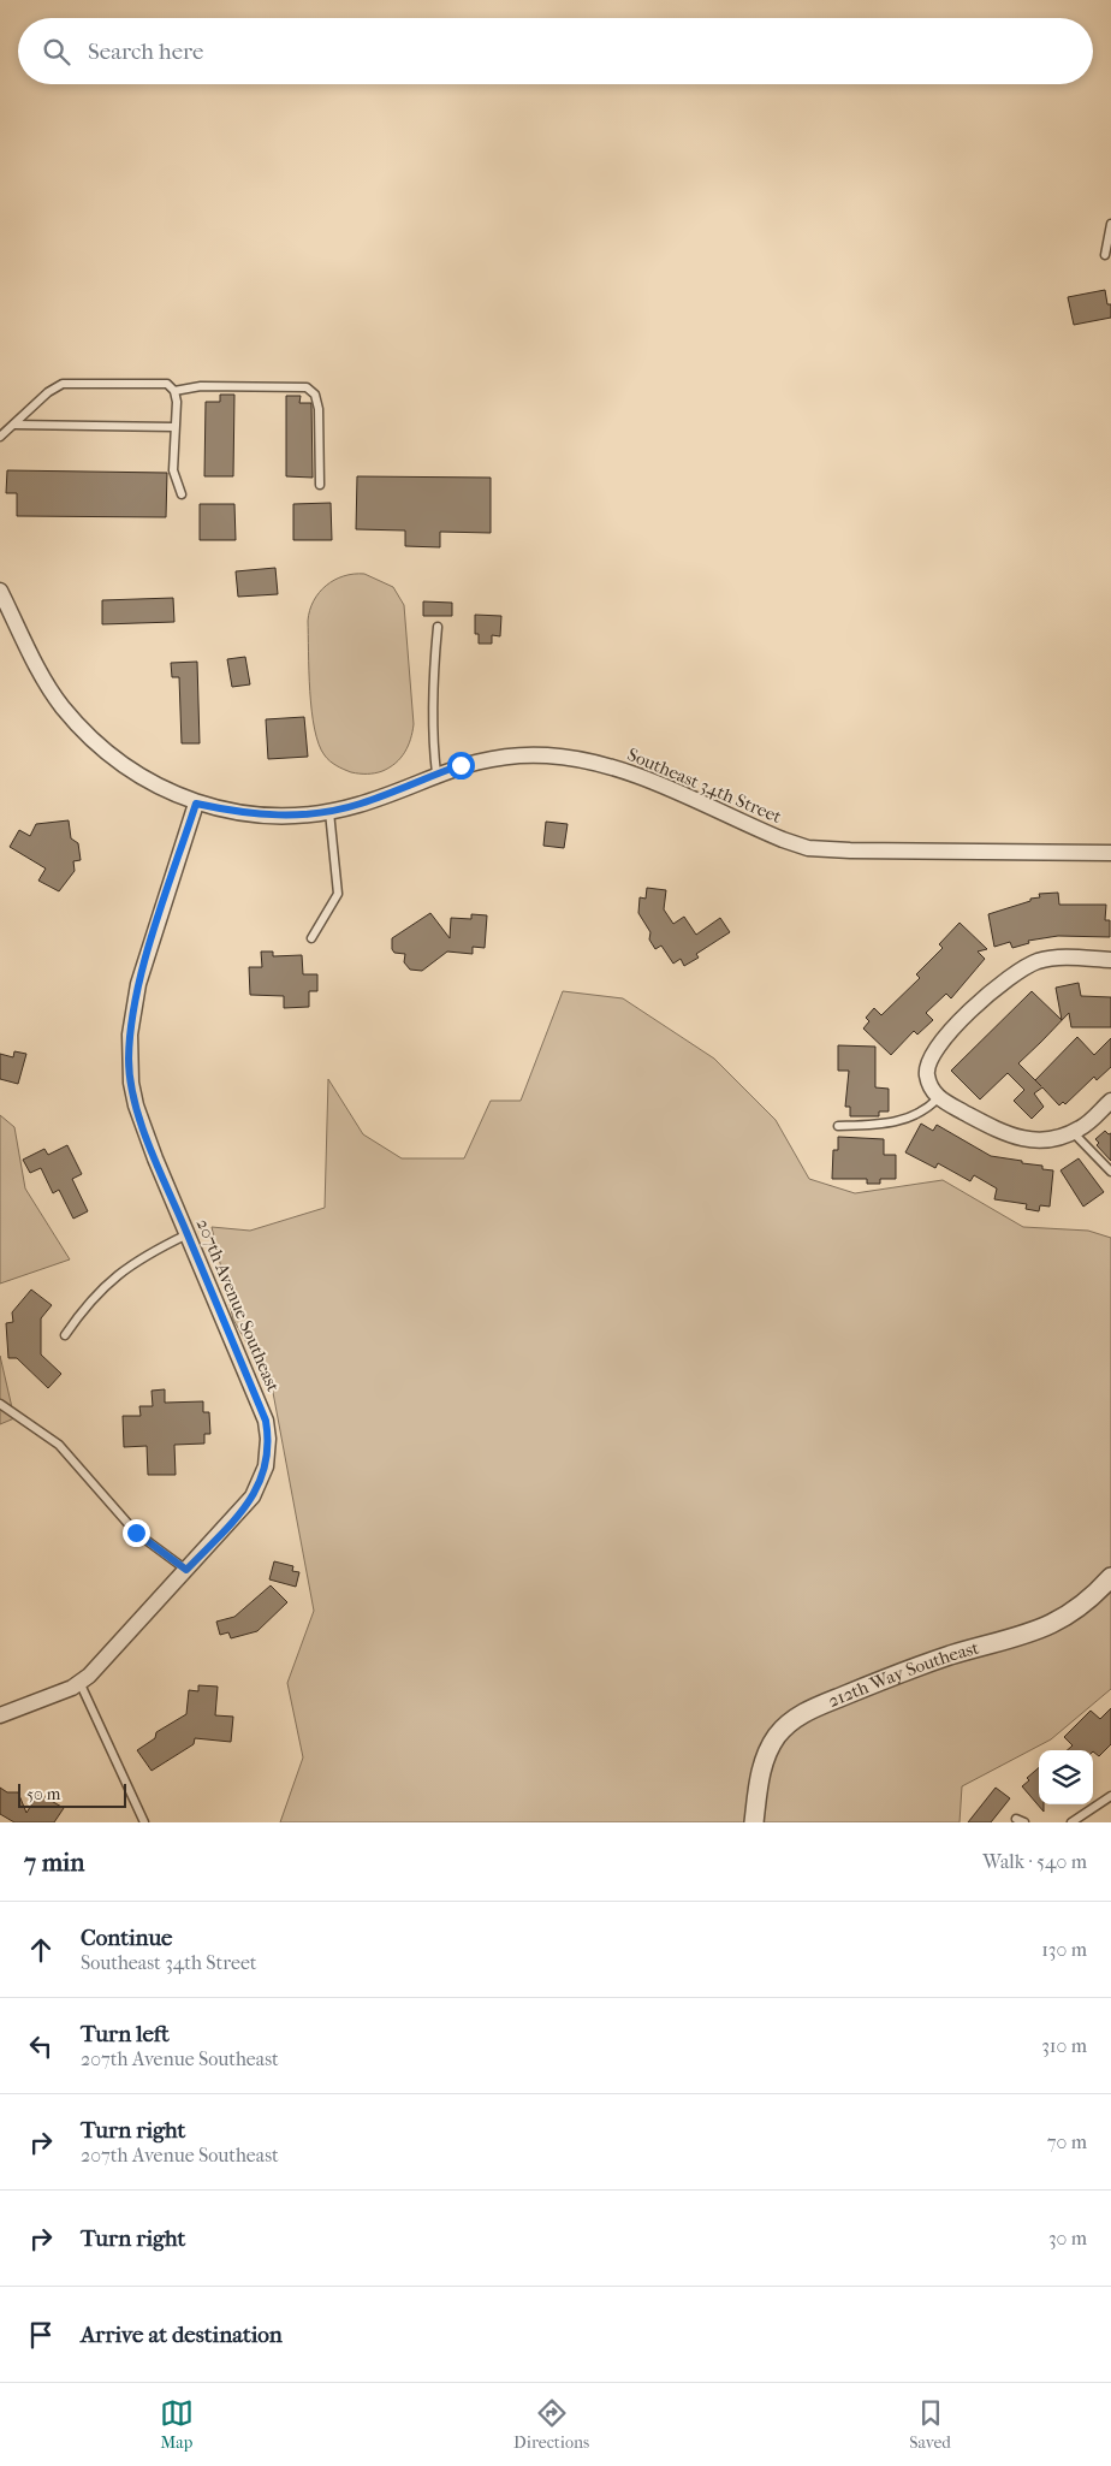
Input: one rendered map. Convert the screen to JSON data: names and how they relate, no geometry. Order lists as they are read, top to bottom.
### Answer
{
  "streets": {
    "street": ["Southeast 34th Street", "207th Avenue Southeast", "212th Way Southeast"]
  },
  "crossings": [
    ["Southeast 34th Street", "207th Avenue Southeast"]
  ],
  "scale_bar": "50 m",
  "page": {
    "search": "Search here",
    "scale": "50 m",
    "heading": ["7 min", "Walk · 540 m"],
    "list": [
      ["Continue", "Southeast 34th Street", "130 m"],
      ["Turn left", "207th Avenue Southeast", "310 m"],
      ["Turn right", "207th Avenue Southeast", "70 m"],
      ["Turn right", "30 m"],
      "Arrive at destination"
    ],
    "nav": ["Map", "Directions", "Saved"]
  }
}
